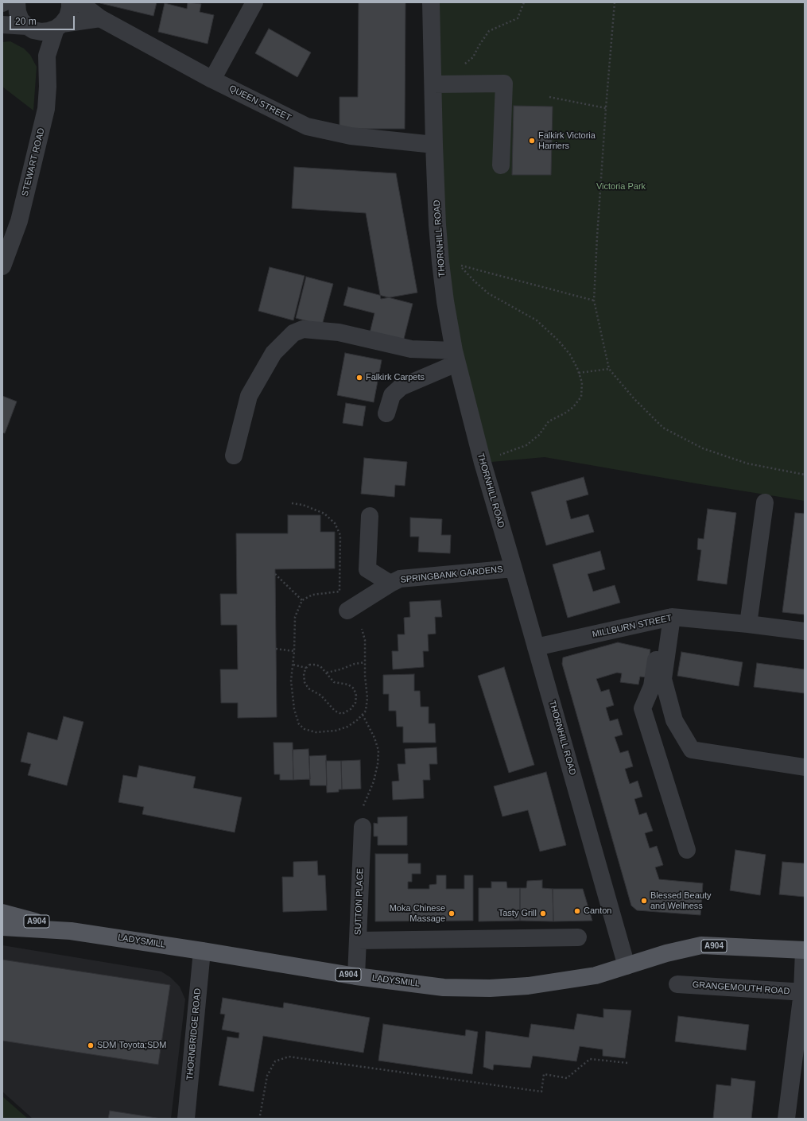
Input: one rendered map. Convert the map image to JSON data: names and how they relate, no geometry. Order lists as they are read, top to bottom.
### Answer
{
  "streets": {
    "main road": ["A904", "LADYSMILL"],
    "street": [
      "QUEEN STREET",
      "STEWART ROAD",
      "THORNHILL ROAD",
      "SPRINGBANK GARDENS",
      "MILLBURN STREET",
      "SUTTON PLACE",
      "GRANGEMOUTH ROAD",
      "THORNBRIDGE ROAD"
    ]
  },
  "crossings": [
    ["QUEEN STREET", "THORNHILL ROAD"],
    ["THORNHILL ROAD", "SPRINGBANK GARDENS"],
    ["THORNHILL ROAD", "MILLBURN STREET"],
    ["THORNHILL ROAD", "A904"],
    ["THORNHILL ROAD", "LADYSMILL"],
    ["SUTTON PLACE", "LADYSMILL"],
    ["A904", "LADYSMILL"],
    ["LADYSMILL", "THORNBRIDGE ROAD"]
  ],
  "parks": ["Victoria Park"],
  "places": [
    "Falkirk Victoria Harriers",
    "Falkirk Carpets",
    "Blessed Beauty and Wellness",
    "Canton",
    "Moka Chinese Massage",
    "Tasty Grill",
    "SDM Toyota;SDM"
  ],
  "scale_bar": "20 m"
}
